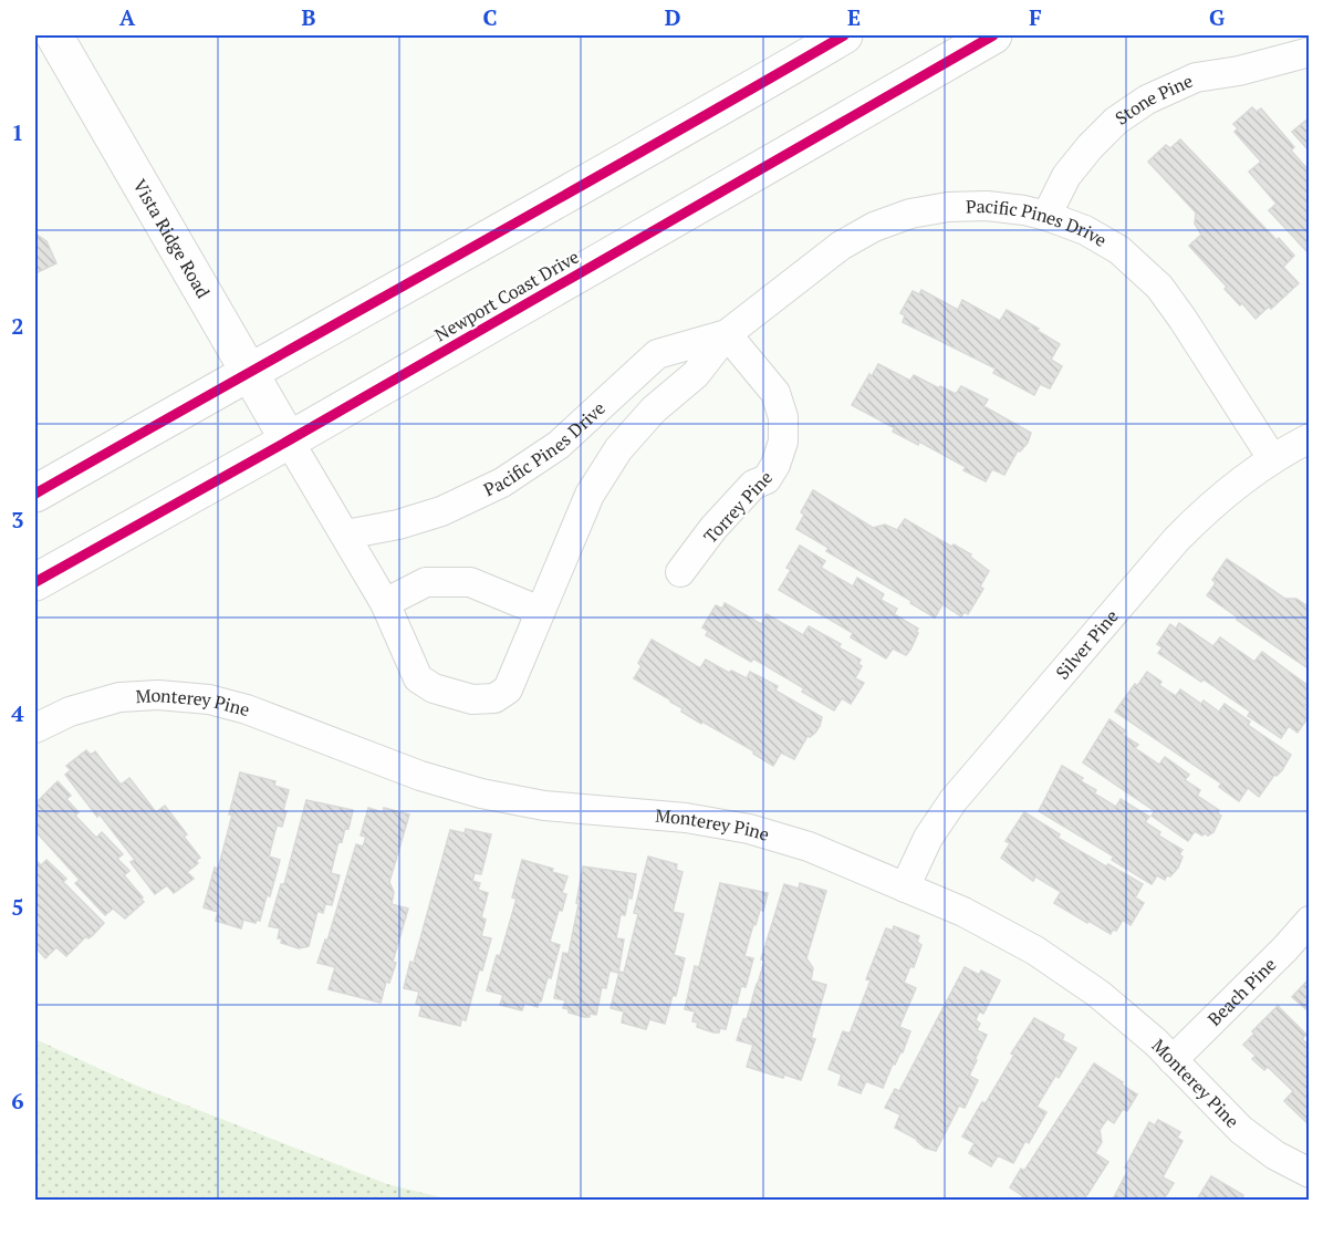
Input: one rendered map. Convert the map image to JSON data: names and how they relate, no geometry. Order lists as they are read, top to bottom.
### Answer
{
  "streets": {
    "main road": ["Vista Ridge Road", "Newport Coast Drive"],
    "street": [
      "Stone Pine",
      "Pacific Pines Drive",
      "Torrey Pine",
      "Silver Pine",
      "Monterey Pine",
      "Beach Pine"
    ]
  },
  "crossings": [
    ["Stone Pine", "Pacific Pines Drive"],
    ["Pacific Pines Drive", "Vista Ridge Road"],
    ["Pacific Pines Drive", "Newport Coast Drive"],
    ["Pacific Pines Drive", "Torrey Pine"],
    ["Pacific Pines Drive", "Silver Pine"],
    ["Vista Ridge Road", "Newport Coast Drive"],
    ["Silver Pine", "Monterey Pine"],
    ["Monterey Pine", "Beach Pine"]
  ],
  "grid": {
    "columns": [
      "A",
      "B",
      "C",
      "D",
      "E",
      "F",
      "G"
    ],
    "rows": [
      "1",
      "2",
      "3",
      "4",
      "5",
      "6"
    ]
  }
}
